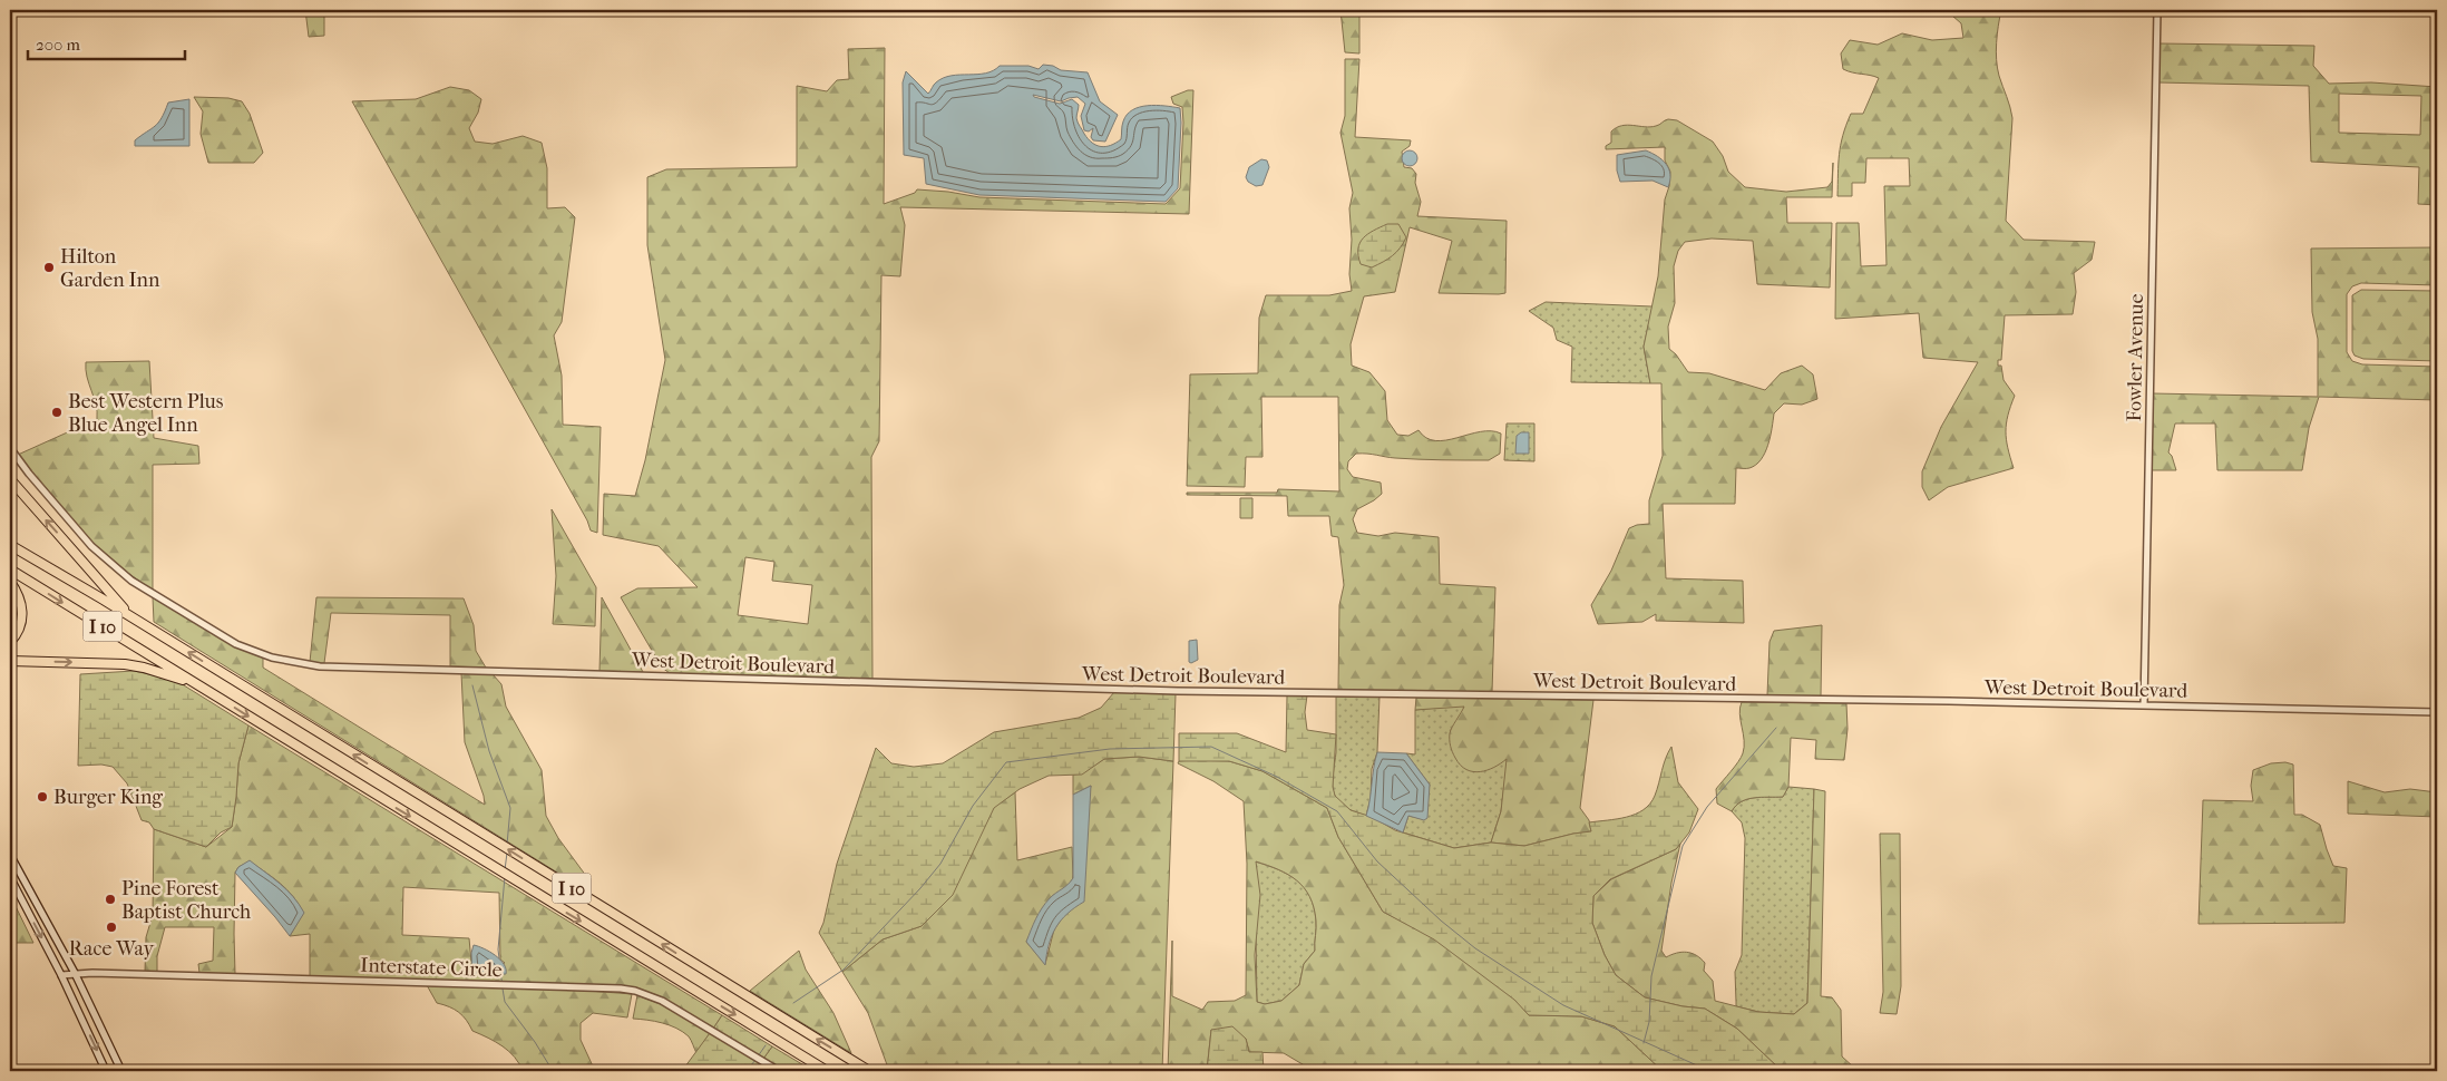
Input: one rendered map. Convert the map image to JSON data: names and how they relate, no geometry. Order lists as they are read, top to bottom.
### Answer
{
  "streets": {
    "highway": ["I 10"],
    "street": ["Fowler Avenue", "West Detroit Boulevard", "Interstate Circle"]
  },
  "crossings": [
    ["Fowler Avenue", "West Detroit Boulevard"]
  ],
  "places": [
    "Hilton Garden Inn",
    "Best Western Plus Blue Angel Inn",
    "Burger King",
    "Pine Forest Baptist Church",
    "Race Way"
  ],
  "scale_bar": "200 m"
}
